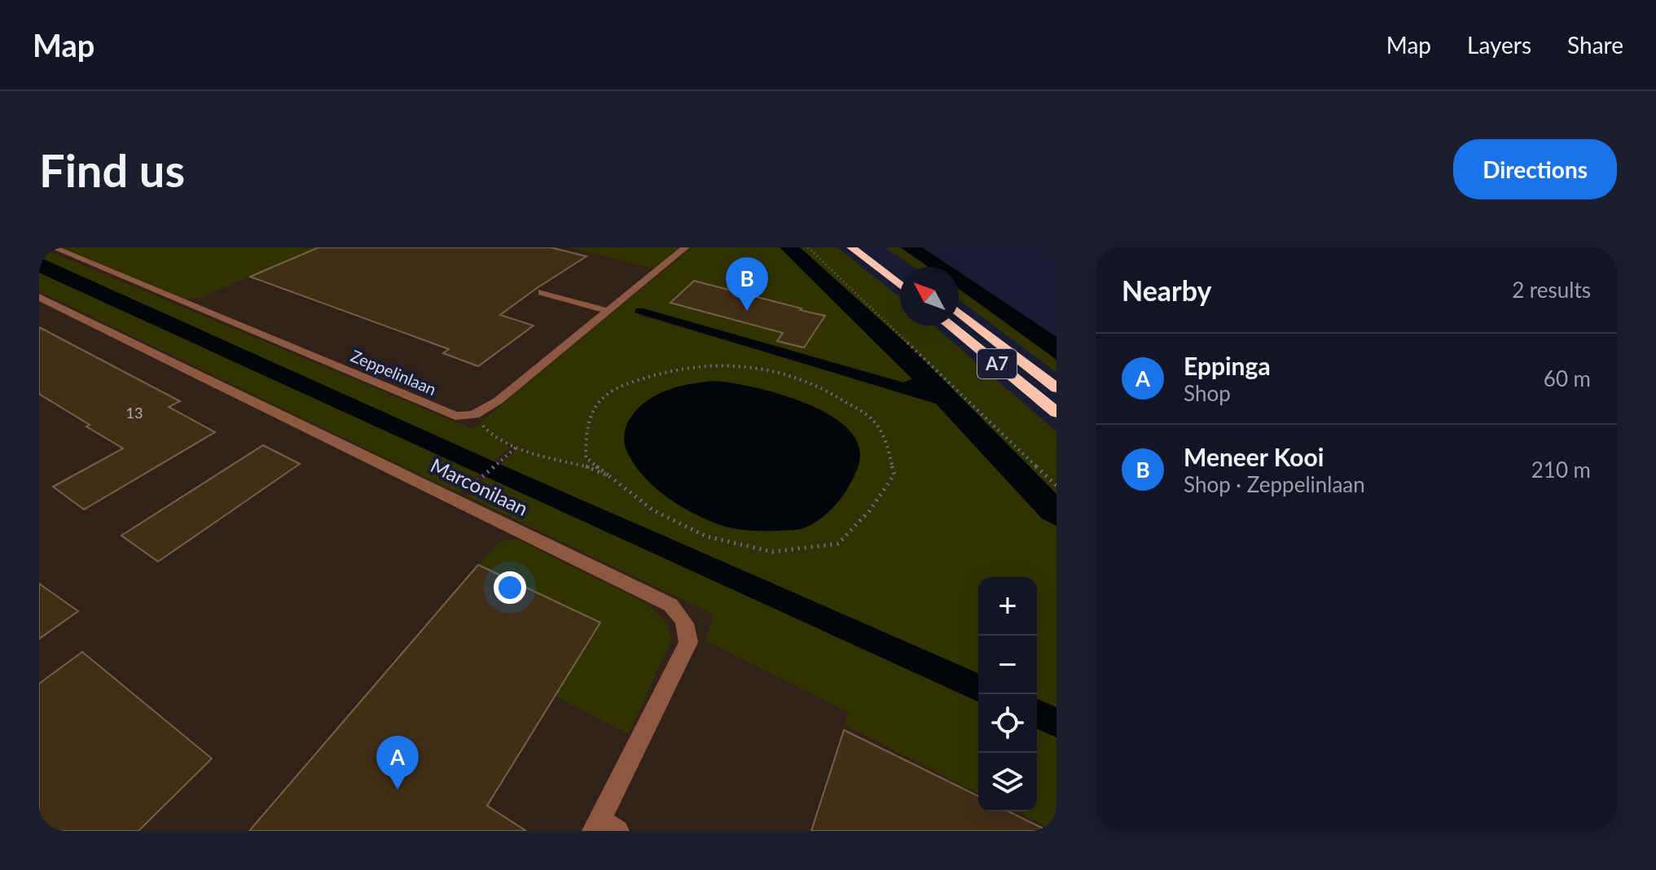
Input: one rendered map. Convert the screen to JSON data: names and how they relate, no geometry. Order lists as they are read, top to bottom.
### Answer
{
  "streets": {
    "highway": ["A7"],
    "street": ["Zeppelinlaan", "Marconilaan"]
  },
  "house_numbers": ["13"],
  "north": "top left",
  "page": {
    "header": "Map",
    "nav": ["Map", "Layers", "Share"],
    "buttons": "Directions",
    "title": "Find us",
    "heading": ["Nearby", "2 results"],
    "pins": ["B", "A"],
    "list": [
      {
        "mark": "A",
        "name": "Eppinga",
        "note": "Shop",
        "value": "60 m"
      },
      {
        "mark": "B",
        "name": "Meneer Kooi",
        "note": "Shop · Zeppelinlaan",
        "value": "210 m"
      }
    ],
    "map_buttons": ["+", "−"]
  }
}
